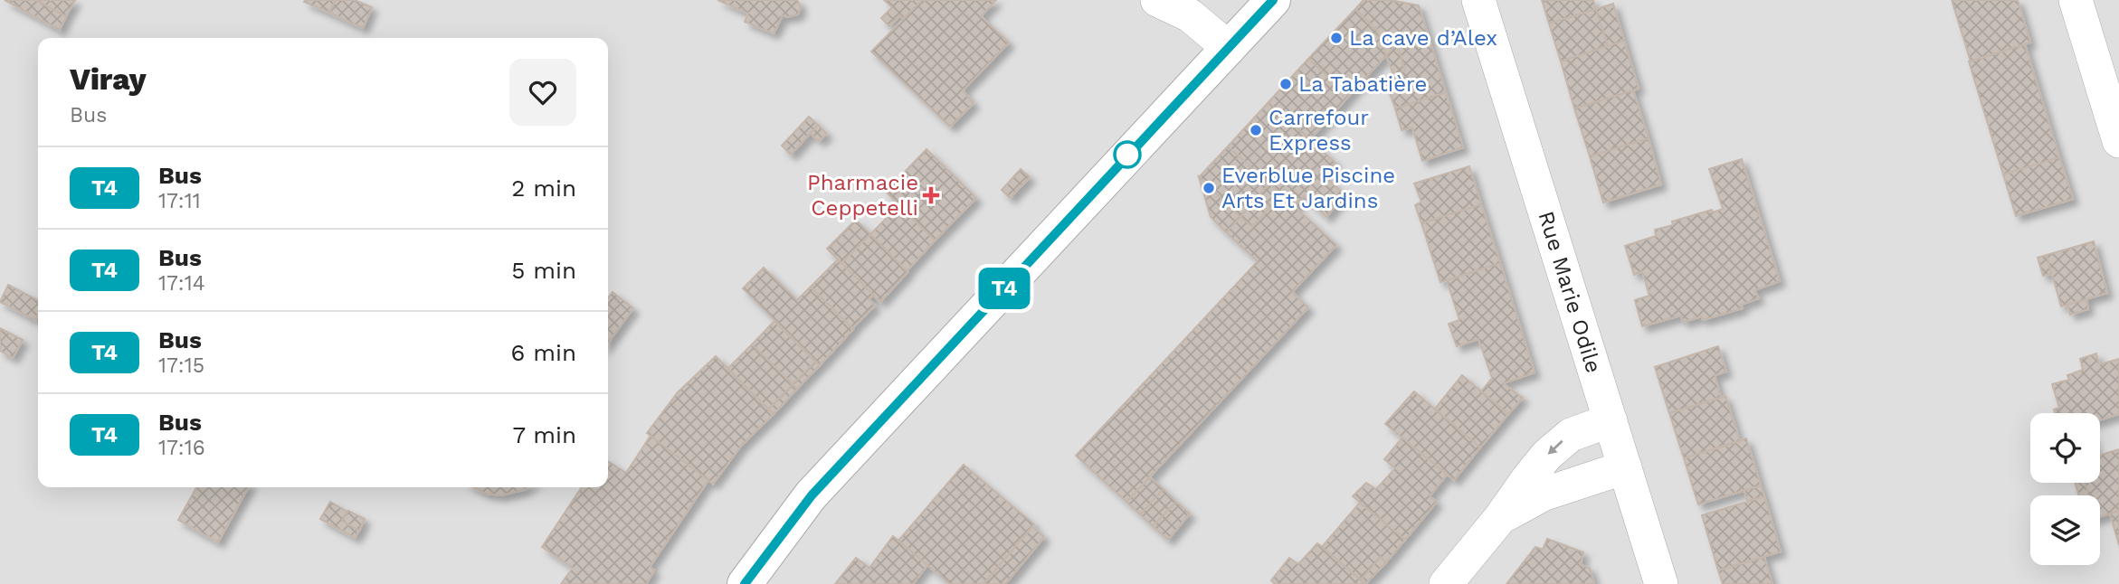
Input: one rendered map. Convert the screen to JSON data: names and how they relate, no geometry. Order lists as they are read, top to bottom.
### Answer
{
  "streets": {
    "street": ["Rue Marie Odile"]
  },
  "places": {
    "other": [
      "La cave d’Alex",
      "La Tabatière",
      "Carrefour Express",
      "Everblue Piscine Arts Et Jardins"
    ],
    "health": ["Pharmacie Ceppetelli"]
  },
  "lines": ["bus line T4"],
  "page": {
    "on_map": "T4",
    "heading": ["Viray", "Bus"],
    "list": [
      {
        "mark": "T4",
        "name": "Bus",
        "note": "17:11",
        "value": "2 min"
      },
      {
        "mark": "T4",
        "name": "Bus",
        "note": "17:14",
        "value": "5 min"
      },
      {
        "mark": "T4",
        "name": "Bus",
        "note": "17:15",
        "value": "6 min"
      },
      {
        "mark": "T4",
        "name": "Bus",
        "note": "17:16",
        "value": "7 min"
      }
    ]
  }
}
